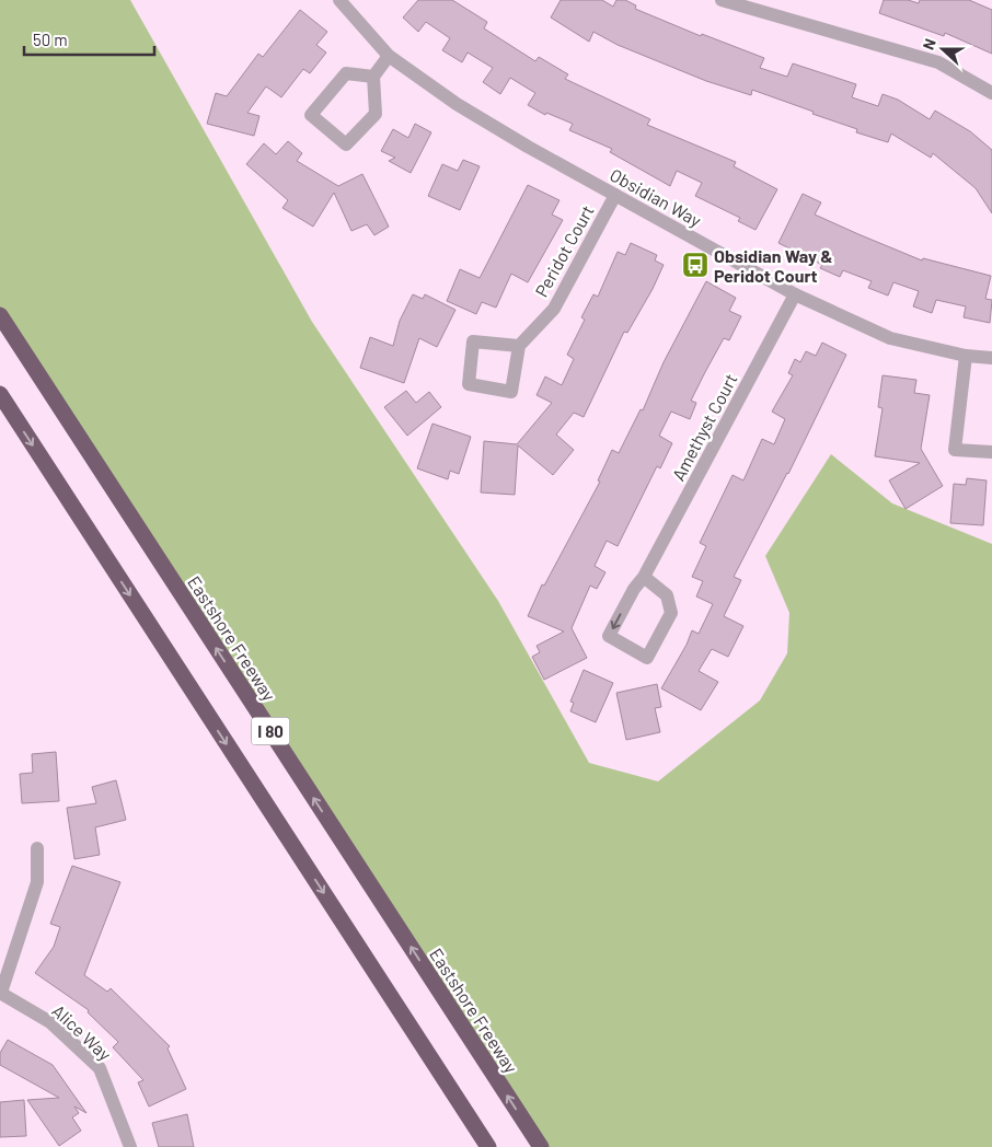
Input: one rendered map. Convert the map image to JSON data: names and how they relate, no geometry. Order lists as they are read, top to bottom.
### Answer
{
  "streets": {
    "highway": ["Eastshore Freeway", "I 80"],
    "street": [
      "Obsidian Way",
      "Peridot Court",
      "Amethyst Court",
      "Alice Way"
    ]
  },
  "crossings": [
    ["Obsidian Way", "Peridot Court"],
    ["Obsidian Way", "Amethyst Court"]
  ],
  "places": {
    "bus stop": ["Obsidian Way & Peridot Court"]
  },
  "scale_bar": "50 m",
  "north": "left"
}
